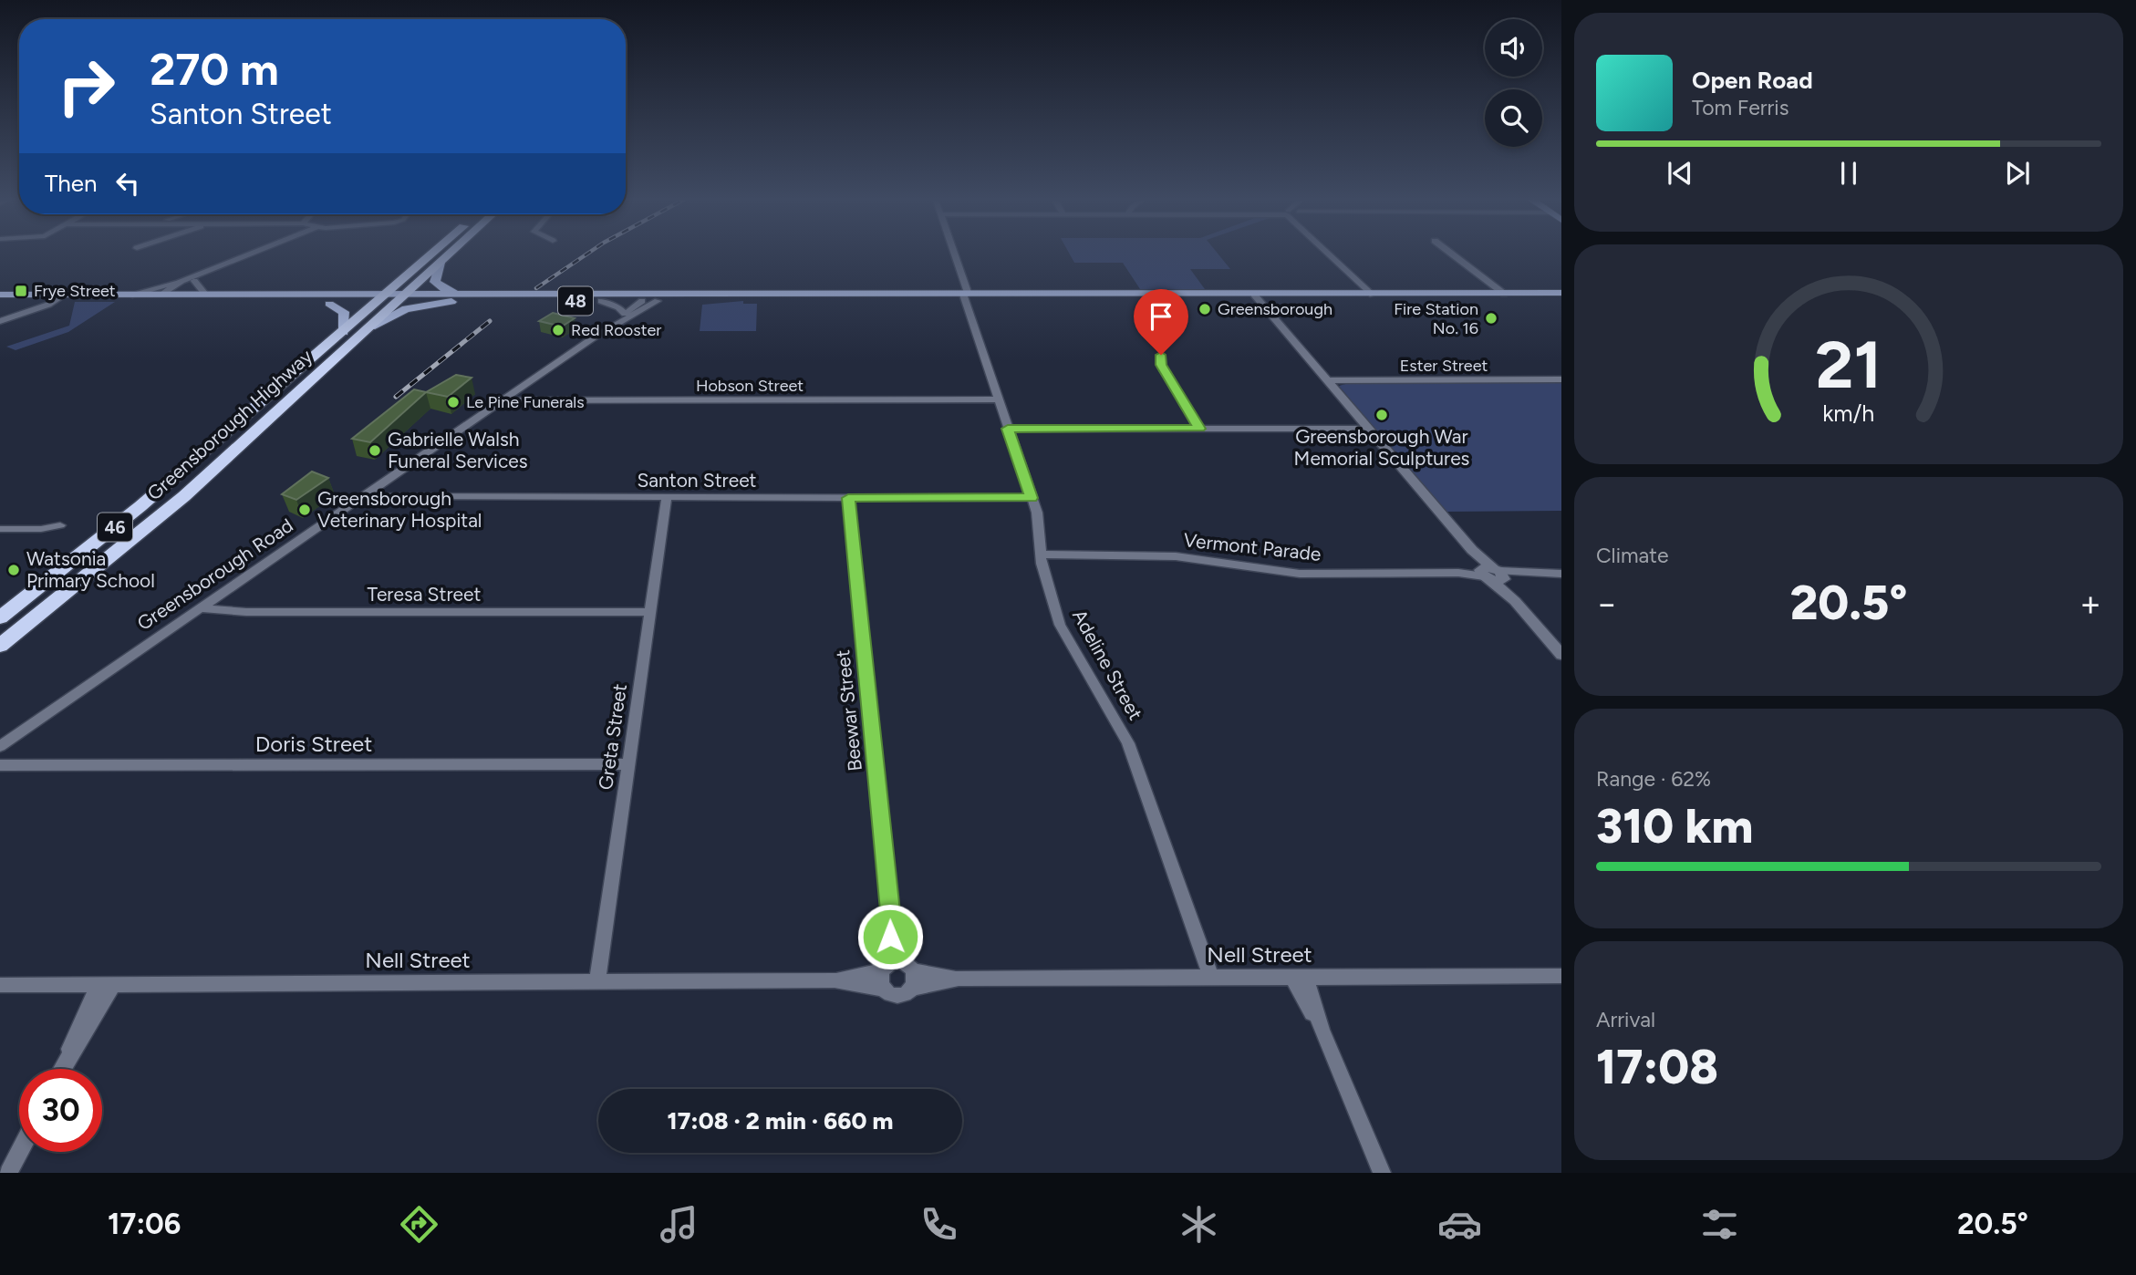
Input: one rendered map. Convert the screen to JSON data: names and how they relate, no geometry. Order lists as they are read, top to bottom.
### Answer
{
  "streets": {
    "highway": ["Greensborough Highway", "46"],
    "main road": ["48"],
    "street": [
      "Ester Street",
      "Hobson Street",
      "Santon Street",
      "Vermont Parade",
      "Greensborough Road",
      "Teresa Street",
      "Adeline Street",
      "Beewar Street",
      "Greta Street",
      "Doris Street",
      "Nell Street"
    ]
  },
  "crossings": [
    ["48", "Greensborough Highway"],
    ["48", "46"],
    ["48", "Greensborough Road"],
    ["48", "Adeline Street"],
    ["Hobson Street", "Greensborough Road"],
    ["Hobson Street", "Adeline Street"],
    ["Greensborough Highway", "46"],
    ["Santon Street", "Greensborough Road"],
    ["Santon Street", "Adeline Street"],
    ["Santon Street", "Beewar Street"],
    ["Santon Street", "Greta Street"],
    ["Vermont Parade", "Adeline Street"],
    ["Greensborough Road", "Teresa Street"],
    ["Teresa Street", "Greta Street"],
    ["Adeline Street", "Nell Street"],
    ["Beewar Street", "Nell Street"],
    ["Greta Street", "Doris Street"],
    ["Greta Street", "Nell Street"]
  ],
  "places": {
    "transit": ["Frye Street"],
    "other": [
      "Greensborough",
      "Fire Station No. 16",
      "Red Rooster",
      "Le Pine Funerals",
      "Greensborough War Memorial Sculptures",
      "Gabrielle Walsh Funeral Services",
      "Greensborough Veterinary Hospital",
      "Watsonia Primary School"
    ]
  },
  "page": {
    "turn": ["270 m", "Santon Street"],
    "song": ["Open Road", "Tom Ferris"],
    "then": "Then",
    "tile": [
      "Climate",
      ["Range · 62%", "310 km"],
      ["Arrival", "17:08"]
    ],
    "heat": ["−", "20.5°", "+"],
    "limit": "30",
    "trip": "17:08 · 2 min · 660 m",
    "tabs": ["17:06", "20.5°"],
    "gauge": ["21", "km/h"]
  }
}
